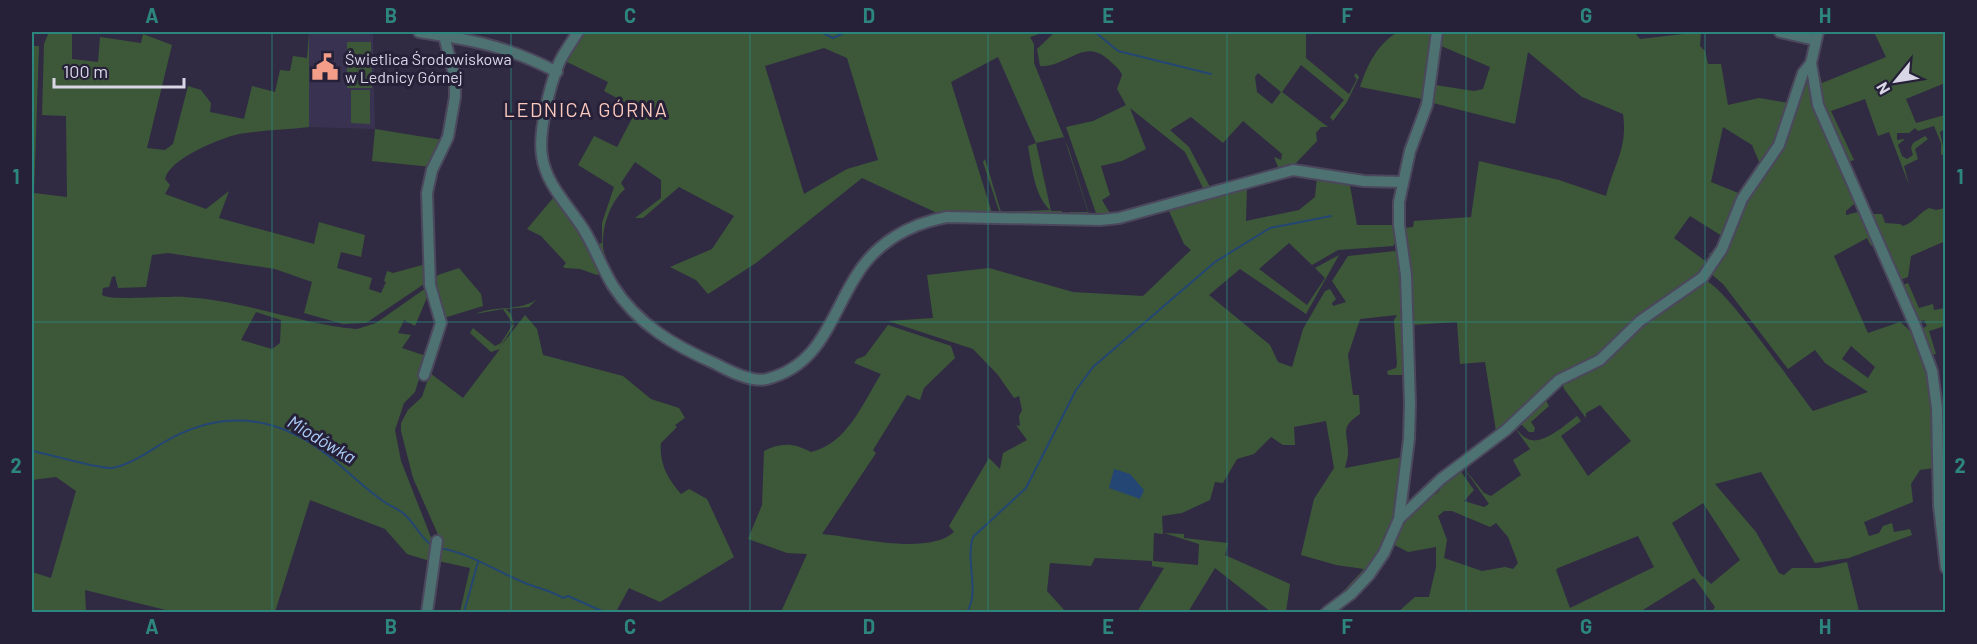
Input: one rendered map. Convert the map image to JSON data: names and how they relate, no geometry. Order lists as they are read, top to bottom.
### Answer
{
  "districts": ["LEDNICA GÓRNA"],
  "water": ["Miodówka"],
  "places": {
    "public building": ["Świetlica Środowiskowa w Lednicy Górnej"]
  },
  "scale_bar": "100 m",
  "north": "bottom left",
  "grid": {
    "columns": [
      "A",
      "B",
      "C",
      "D",
      "E",
      "F",
      "G",
      "H"
    ],
    "rows": ["1", "2"]
  }
}
